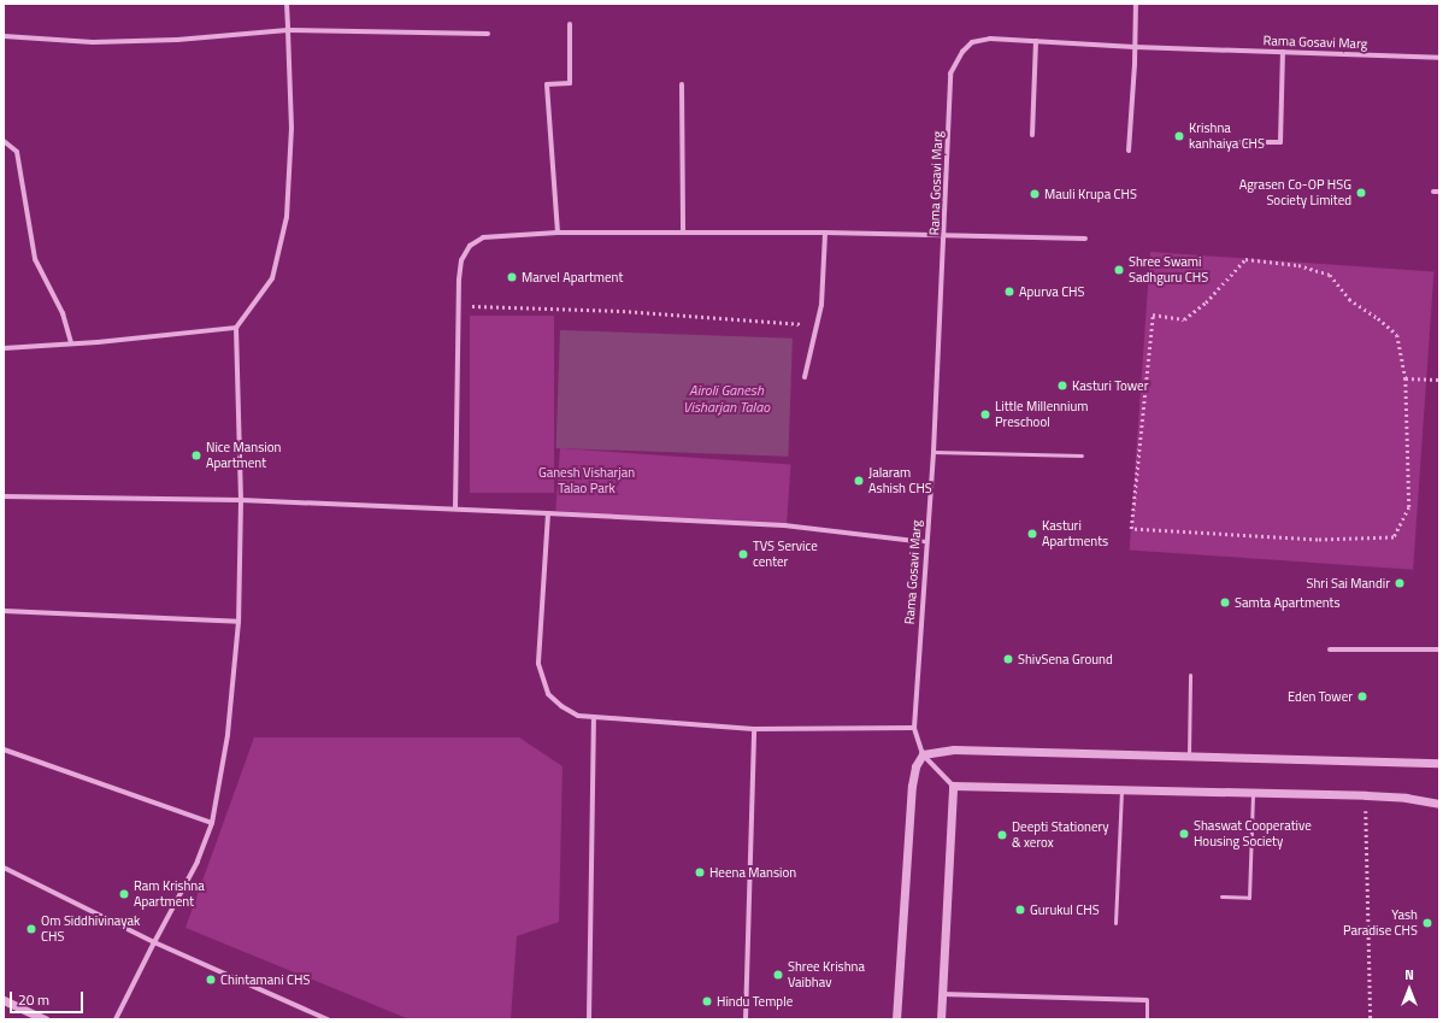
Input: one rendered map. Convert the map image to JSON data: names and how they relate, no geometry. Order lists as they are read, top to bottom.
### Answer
{
  "streets": {
    "street": ["Rama Gosavi Marg"]
  },
  "water": ["Airoli Ganesh Visharjan Talao"],
  "parks": ["Ganesh Visharjan Talao Park"],
  "places": [
    "Krishna kanhaiya CHS",
    "Agrasen Co-OP HSG Society Limited",
    "Mauli Krupa CHS",
    "Shree Swami Sadhguru CHS",
    "Marvel Apartment",
    "Apurva CHS",
    "Kasturi Tower",
    "Little Millennium Preschool",
    "Nice Mansion Apartment",
    "Jalaram Ashish CHS",
    "Kasturi Apartments",
    "TVS Service center",
    "Shri Sai Mandir",
    "Samta Apartments",
    "ShivSena Ground",
    "Eden Tower",
    "Shaswat Cooperative Housing Society",
    "Deepti Stationery & xerox",
    "Heena Mansion",
    "Ram Krishna Apartment",
    "Gurukul CHS",
    "Yash Paradise CHS",
    "Om Siddhivinayak CHS",
    "Shree Krishna Vaibhav",
    "Chintamani CHS",
    "Hindu Temple"
  ],
  "scale_bar": "20 m",
  "north": "top"
}
